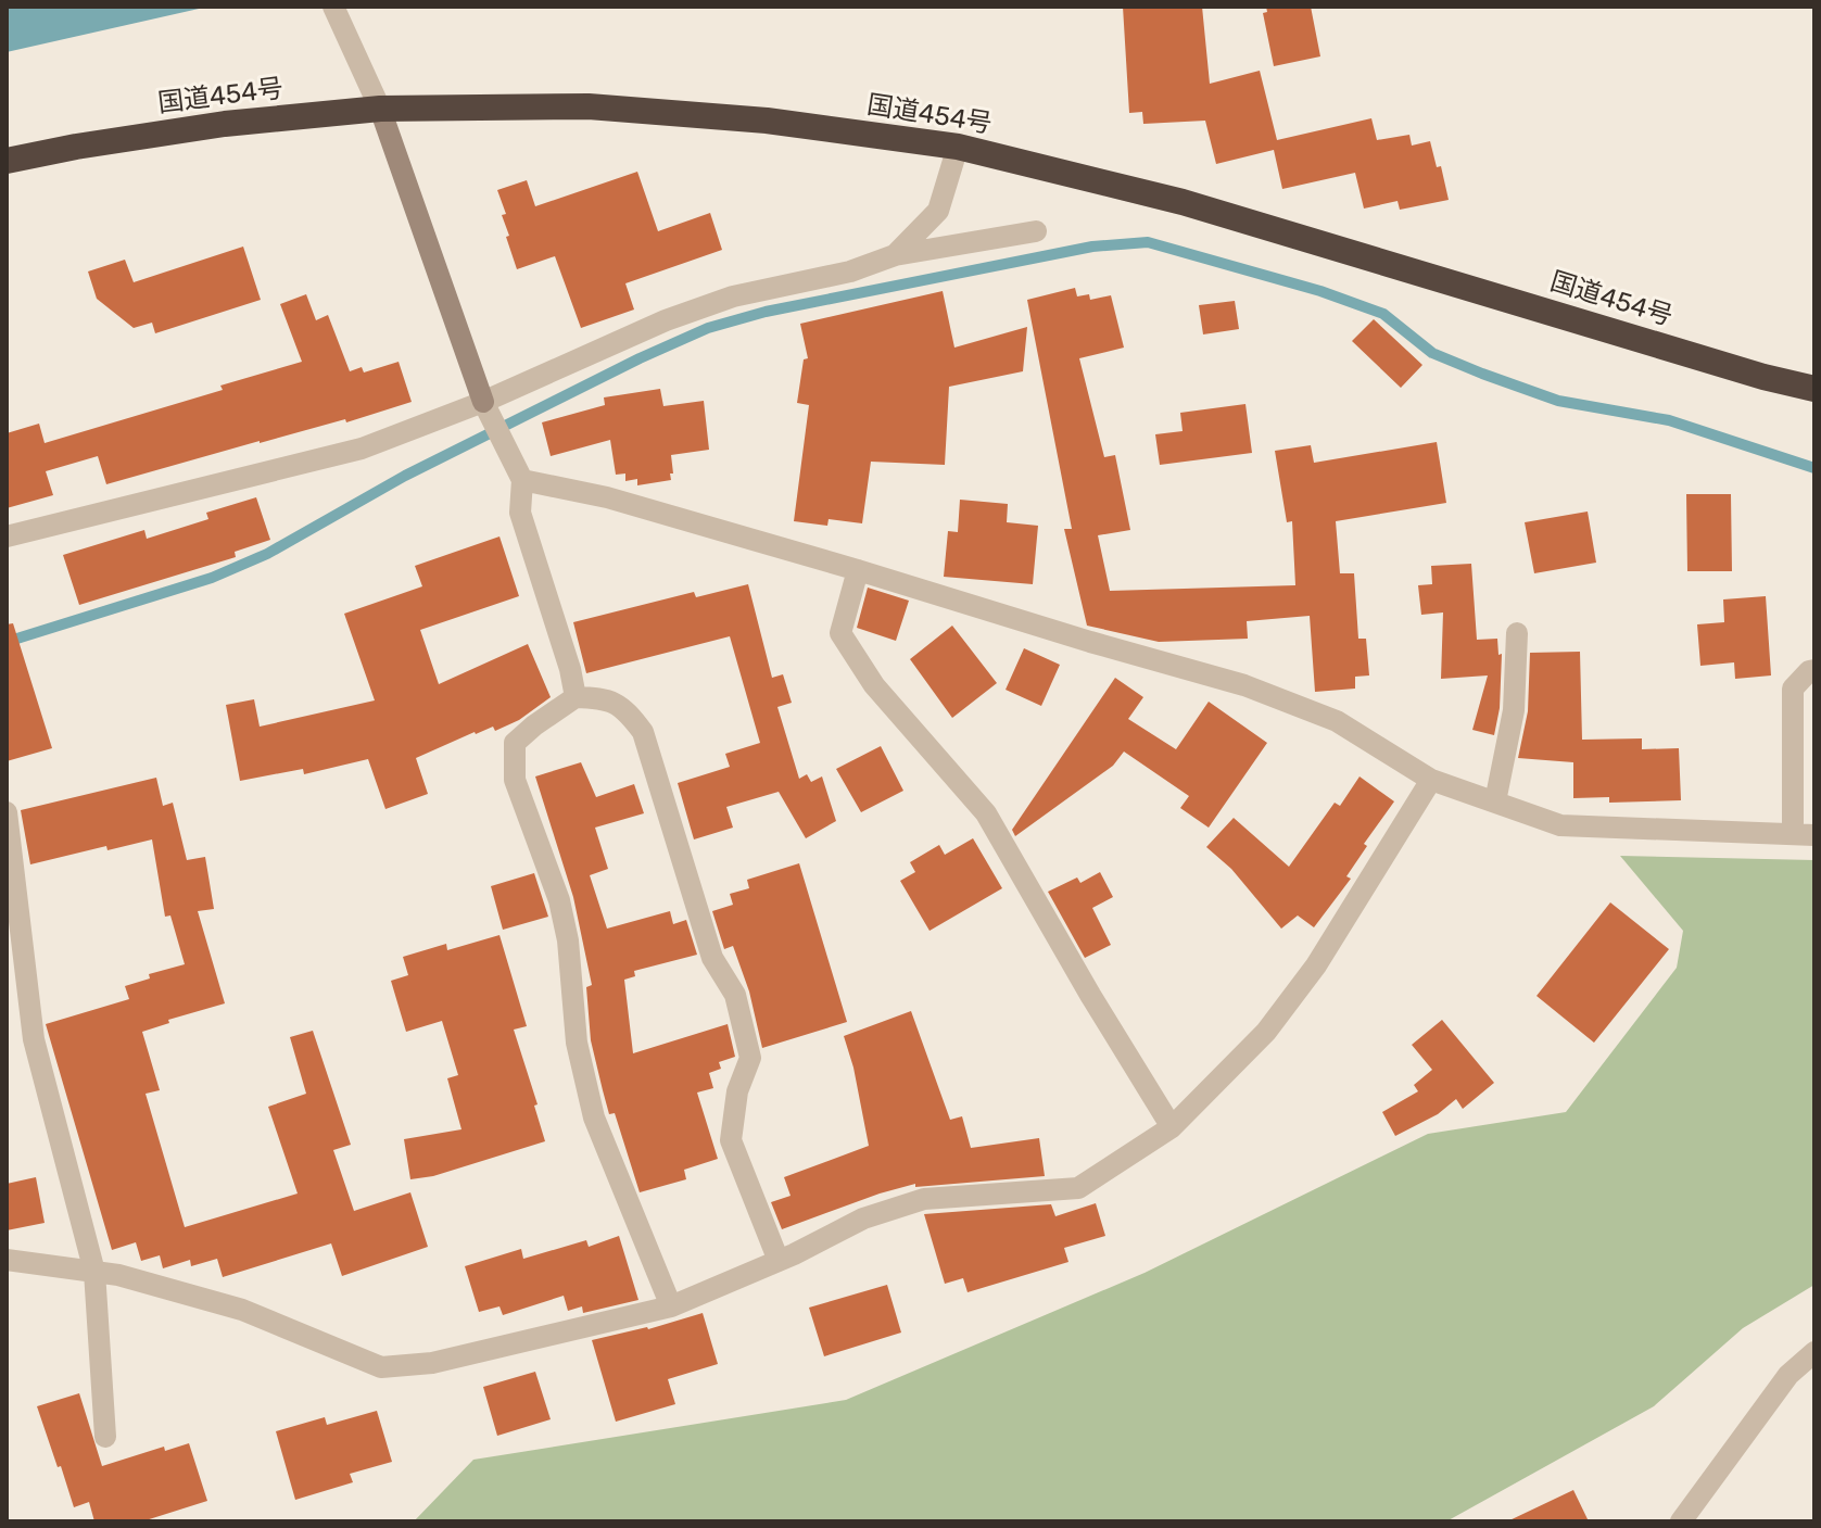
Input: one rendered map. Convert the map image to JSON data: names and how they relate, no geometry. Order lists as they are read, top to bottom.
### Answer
{
  "streets": {
    "highway": ["国道454号"]
  }
}
